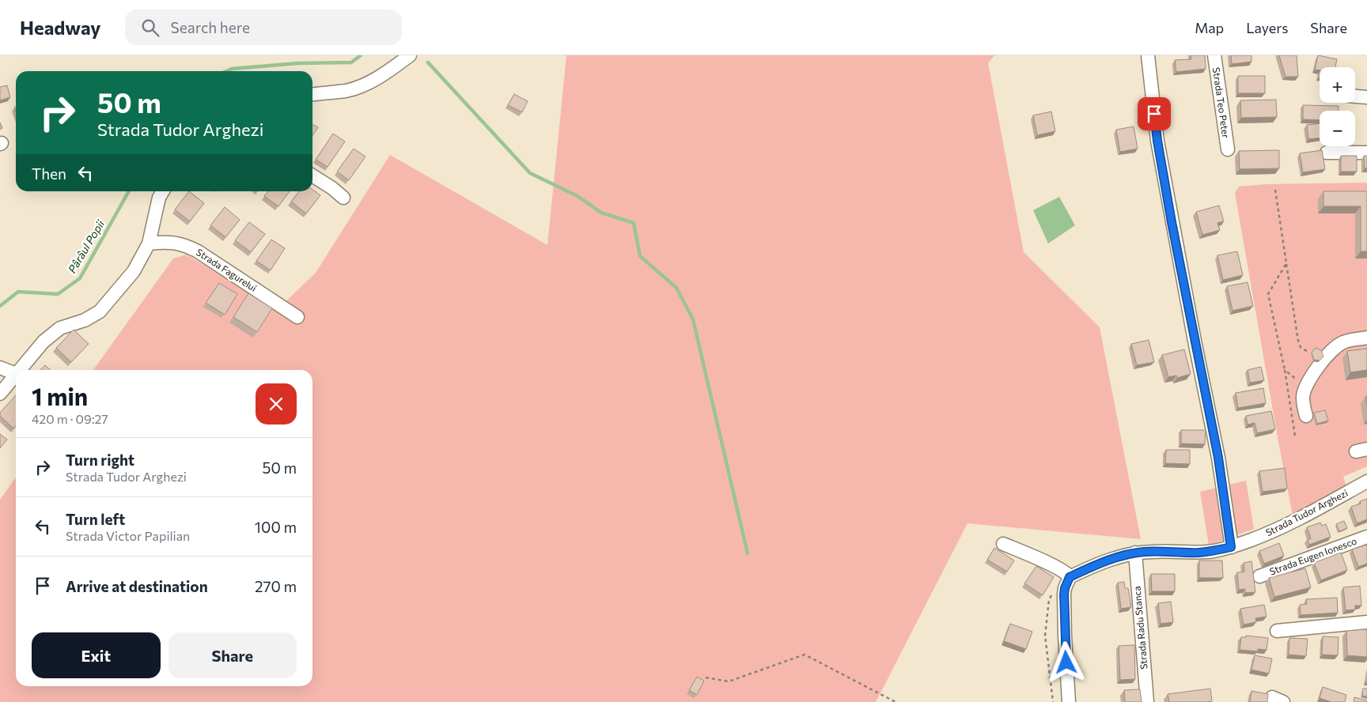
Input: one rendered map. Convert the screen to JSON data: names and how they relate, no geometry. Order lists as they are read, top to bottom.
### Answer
{
  "streets": {
    "street": [
      "Strada Teo Peter",
      "Strada Fagurelui",
      "Strada Tudor Arghezi",
      "Strada Eugen Ionesco",
      "Strada Radu Stanca"
    ]
  },
  "crossings": [
    ["Strada Tudor Arghezi", "Strada Radu Stanca"]
  ],
  "water": ["Pârâul Popii"],
  "page": {
    "header": "Headway",
    "search": "Search here",
    "nav": ["Map", "Layers", "Share"],
    "map_buttons": ["+", "−"],
    "turn": ["50 m", "Strada Tudor Arghezi"],
    "then": "Then",
    "heading": ["1 min", "420 m · 09:27"],
    "list": [
      {
        "name": "Turn right",
        "note": "Strada Tudor Arghezi",
        "value": "50 m"
      },
      {
        "name": "Turn left",
        "note": "Strada Victor Papilian",
        "value": "100 m"
      },
      {
        "name": "Arrive at destination",
        "value": "270 m"
      }
    ],
    "buttons": ["Exit", "Share"]
  }
}
